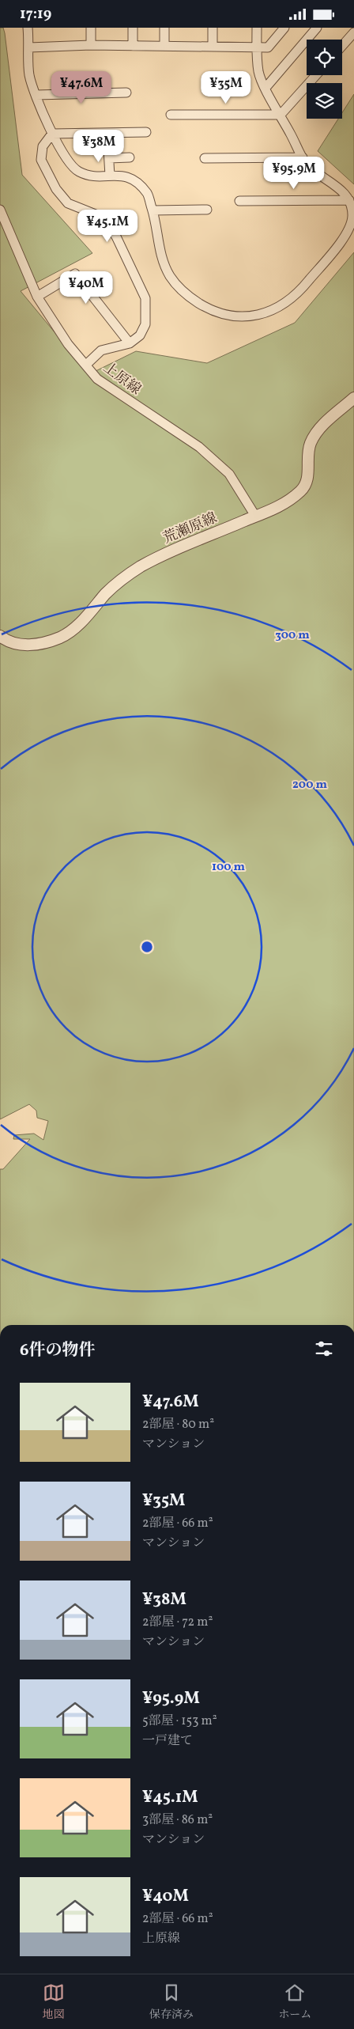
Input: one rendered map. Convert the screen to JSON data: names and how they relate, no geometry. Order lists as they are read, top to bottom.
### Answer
{
  "streets": {
    "street": ["上原線", "荒瀬原線"]
  },
  "crossings": [
    ["上原線", "荒瀬原線"]
  ],
  "page": {
    "status": "17:19",
    "price": [
      "¥47.6M",
      "¥35M",
      "¥38M",
      "¥95.9M",
      "¥45.1M",
      "¥40M"
    ],
    "heading": "6件の物件",
    "list": [
      {
        "name": "¥47.6M",
        "note": "2部屋 · 80 m² · マンション"
      },
      {
        "name": "¥35M",
        "note": "2部屋 · 66 m² · マンション"
      },
      {
        "name": "¥38M",
        "note": "2部屋 · 72 m² · マンション"
      },
      {
        "name": "¥95.9M",
        "note": "5部屋 · 153 m² · 一戸建て"
      },
      {
        "name": "¥45.1M",
        "note": "3部屋 · 86 m² · マンション"
      },
      {
        "name": "¥40M",
        "note": "2部屋 · 66 m² · 上原線"
      }
    ],
    "tabs": ["地図", "保存済み", "ホーム"]
  },
  "rings": ["300 m", "200 m", "100 m"]
}
